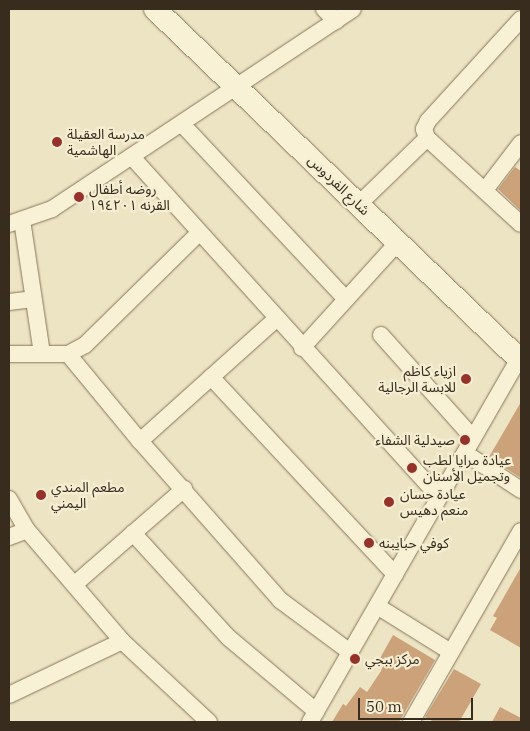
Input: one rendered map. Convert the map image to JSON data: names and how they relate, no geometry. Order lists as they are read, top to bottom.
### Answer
{
  "streets": {
    "street": ["شارع الفردوس"]
  },
  "places": [
    "مدرسة العقيلة الهاشمية",
    "روضه أطفال القرنه ١٩٤٢٠١",
    "ازياء كاظم للابسة الرجالية",
    "صيدلية الشفاء",
    "عيادة مرايا لطب وتجميل الأسنان",
    "مطعم المندي اليمني",
    "عيادة حسان منعم دهيس",
    "كوفي حبايبنه",
    "مركز ببجي"
  ],
  "scale_bar": "50 m"
}
